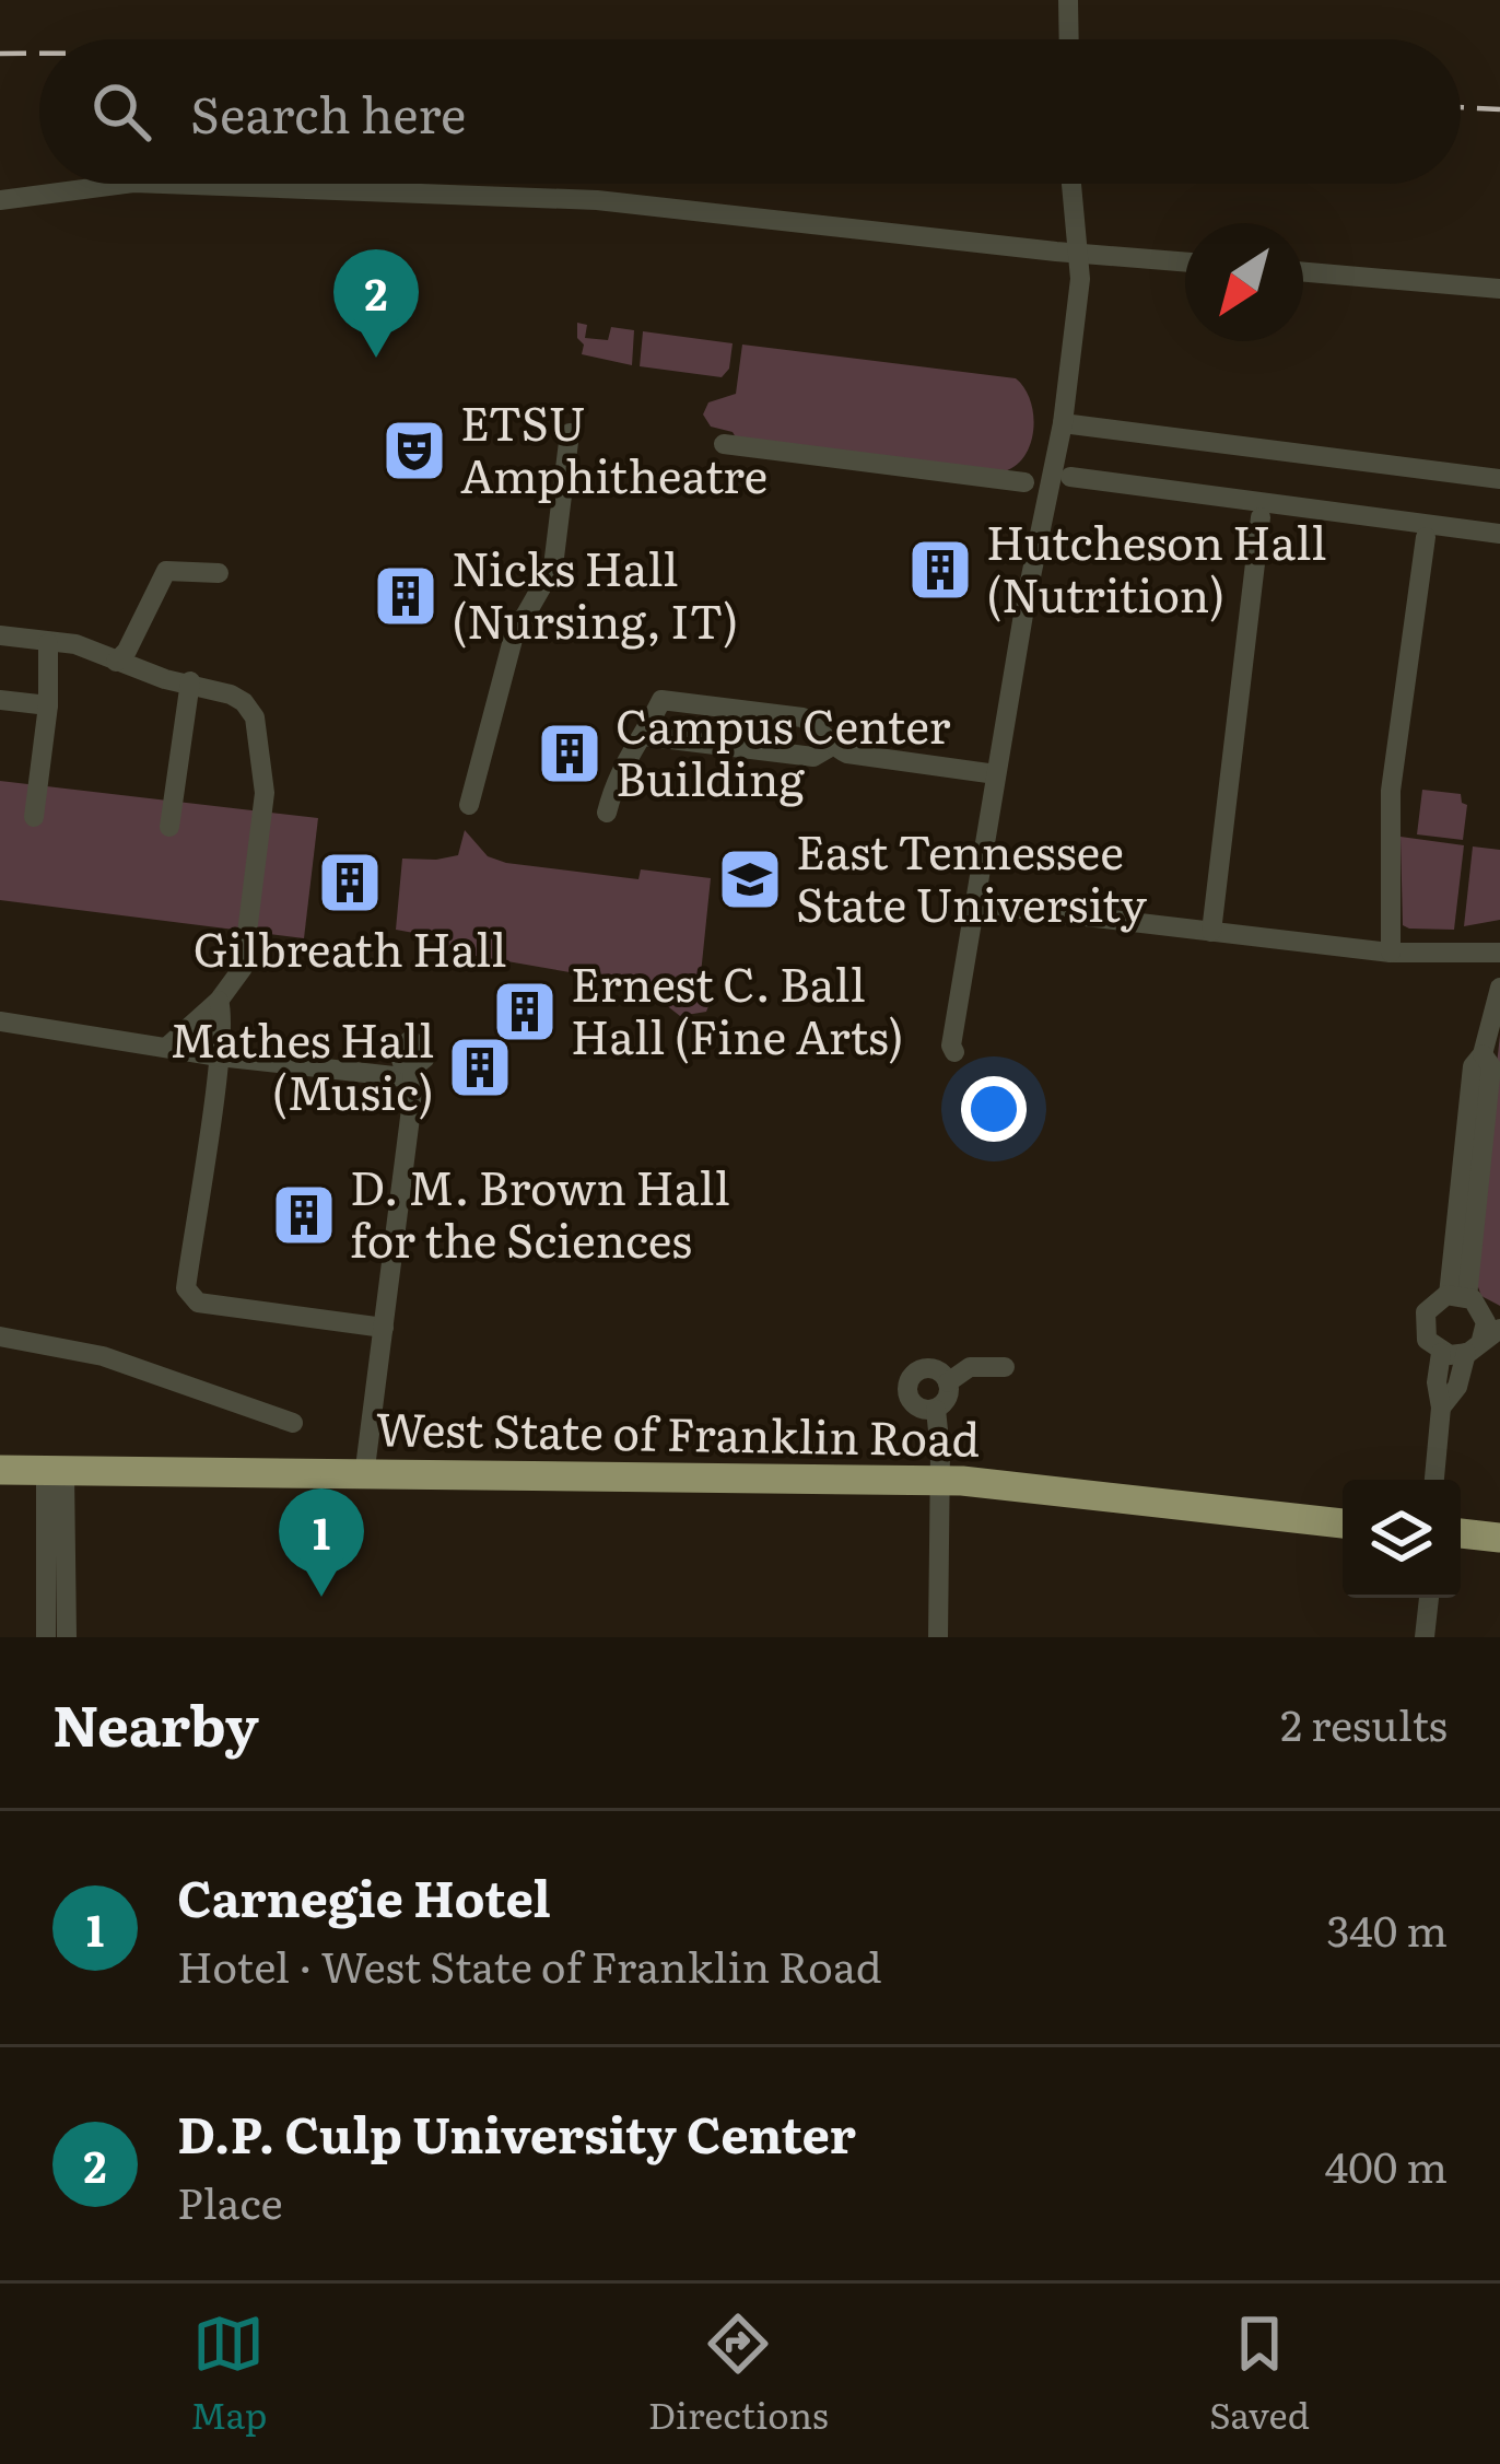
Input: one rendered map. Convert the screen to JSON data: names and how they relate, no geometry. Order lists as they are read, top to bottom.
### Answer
{
  "streets": {
    "highway": ["West State of Franklin Road"]
  },
  "places": {
    "theatre": ["ETSU Amphitheatre"],
    "building": [
      "Hutcheson Hall (Nutrition)",
      "Nicks Hall (Nursing, IT)",
      "Campus Center Building",
      "Gilbreath Hall",
      "Ernest C. Ball Hall (Fine Arts)",
      "Mathes Hall (Music)",
      "D. M. Brown Hall for the Sciences"
    ],
    "school or university": ["East Tennessee State University"]
  },
  "north": "bottom left",
  "page": {
    "search": "Search here",
    "pins": ["2", "1"],
    "heading": ["Nearby", "2 results"],
    "list": [
      {
        "mark": "1",
        "name": "Carnegie Hotel",
        "note": "Hotel · West State of Franklin Road",
        "value": "340 m"
      },
      {
        "mark": "2",
        "name": "D.P. Culp University Center",
        "note": "Place",
        "value": "400 m"
      }
    ],
    "nav": ["Map", "Directions", "Saved"]
  }
}
